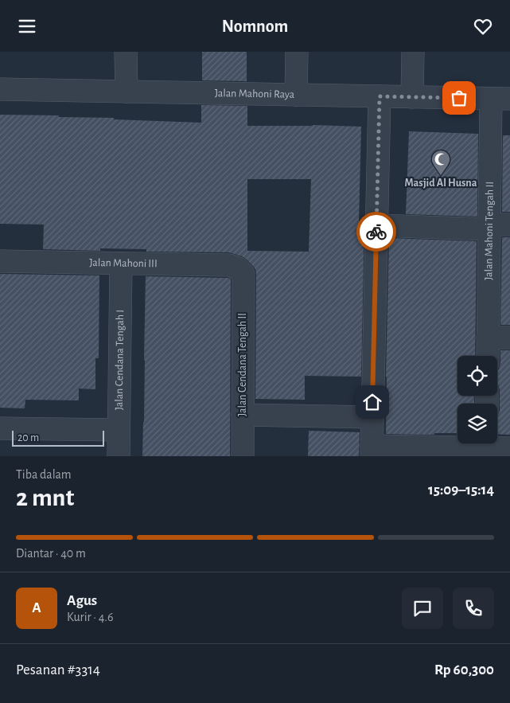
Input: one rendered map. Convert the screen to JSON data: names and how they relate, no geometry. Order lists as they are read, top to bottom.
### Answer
{
  "streets": {
    "street": [
      "Jalan Mahoni Raya",
      "Jalan Mahoni Tengah II",
      "Jalan Mahoni III",
      "Jalan Cendana Tengah I",
      "Jalan Cendana Tengah II"
    ]
  },
  "crossings": [
    ["Jalan Mahoni Raya", "Jalan Mahoni Tengah II"],
    ["Jalan Mahoni III", "Jalan Cendana Tengah I"],
    ["Jalan Mahoni III", "Jalan Cendana Tengah II"]
  ],
  "places": {
    "mosque": ["Masjid Al Husna"]
  },
  "scale_bar": "20 m",
  "page": {
    "header": "Nomnom",
    "scale": "20 m",
    "heading": ["2 mnt", "Tiba dalam", "15:09–15:14"],
    "panel": [
      "Agus",
      "Kurir · 4.6",
      "Pesanan #3314",
      "Rp 60,300"
    ],
    "bar": "Diantar · 40 m",
    "round": "A"
  }
}
